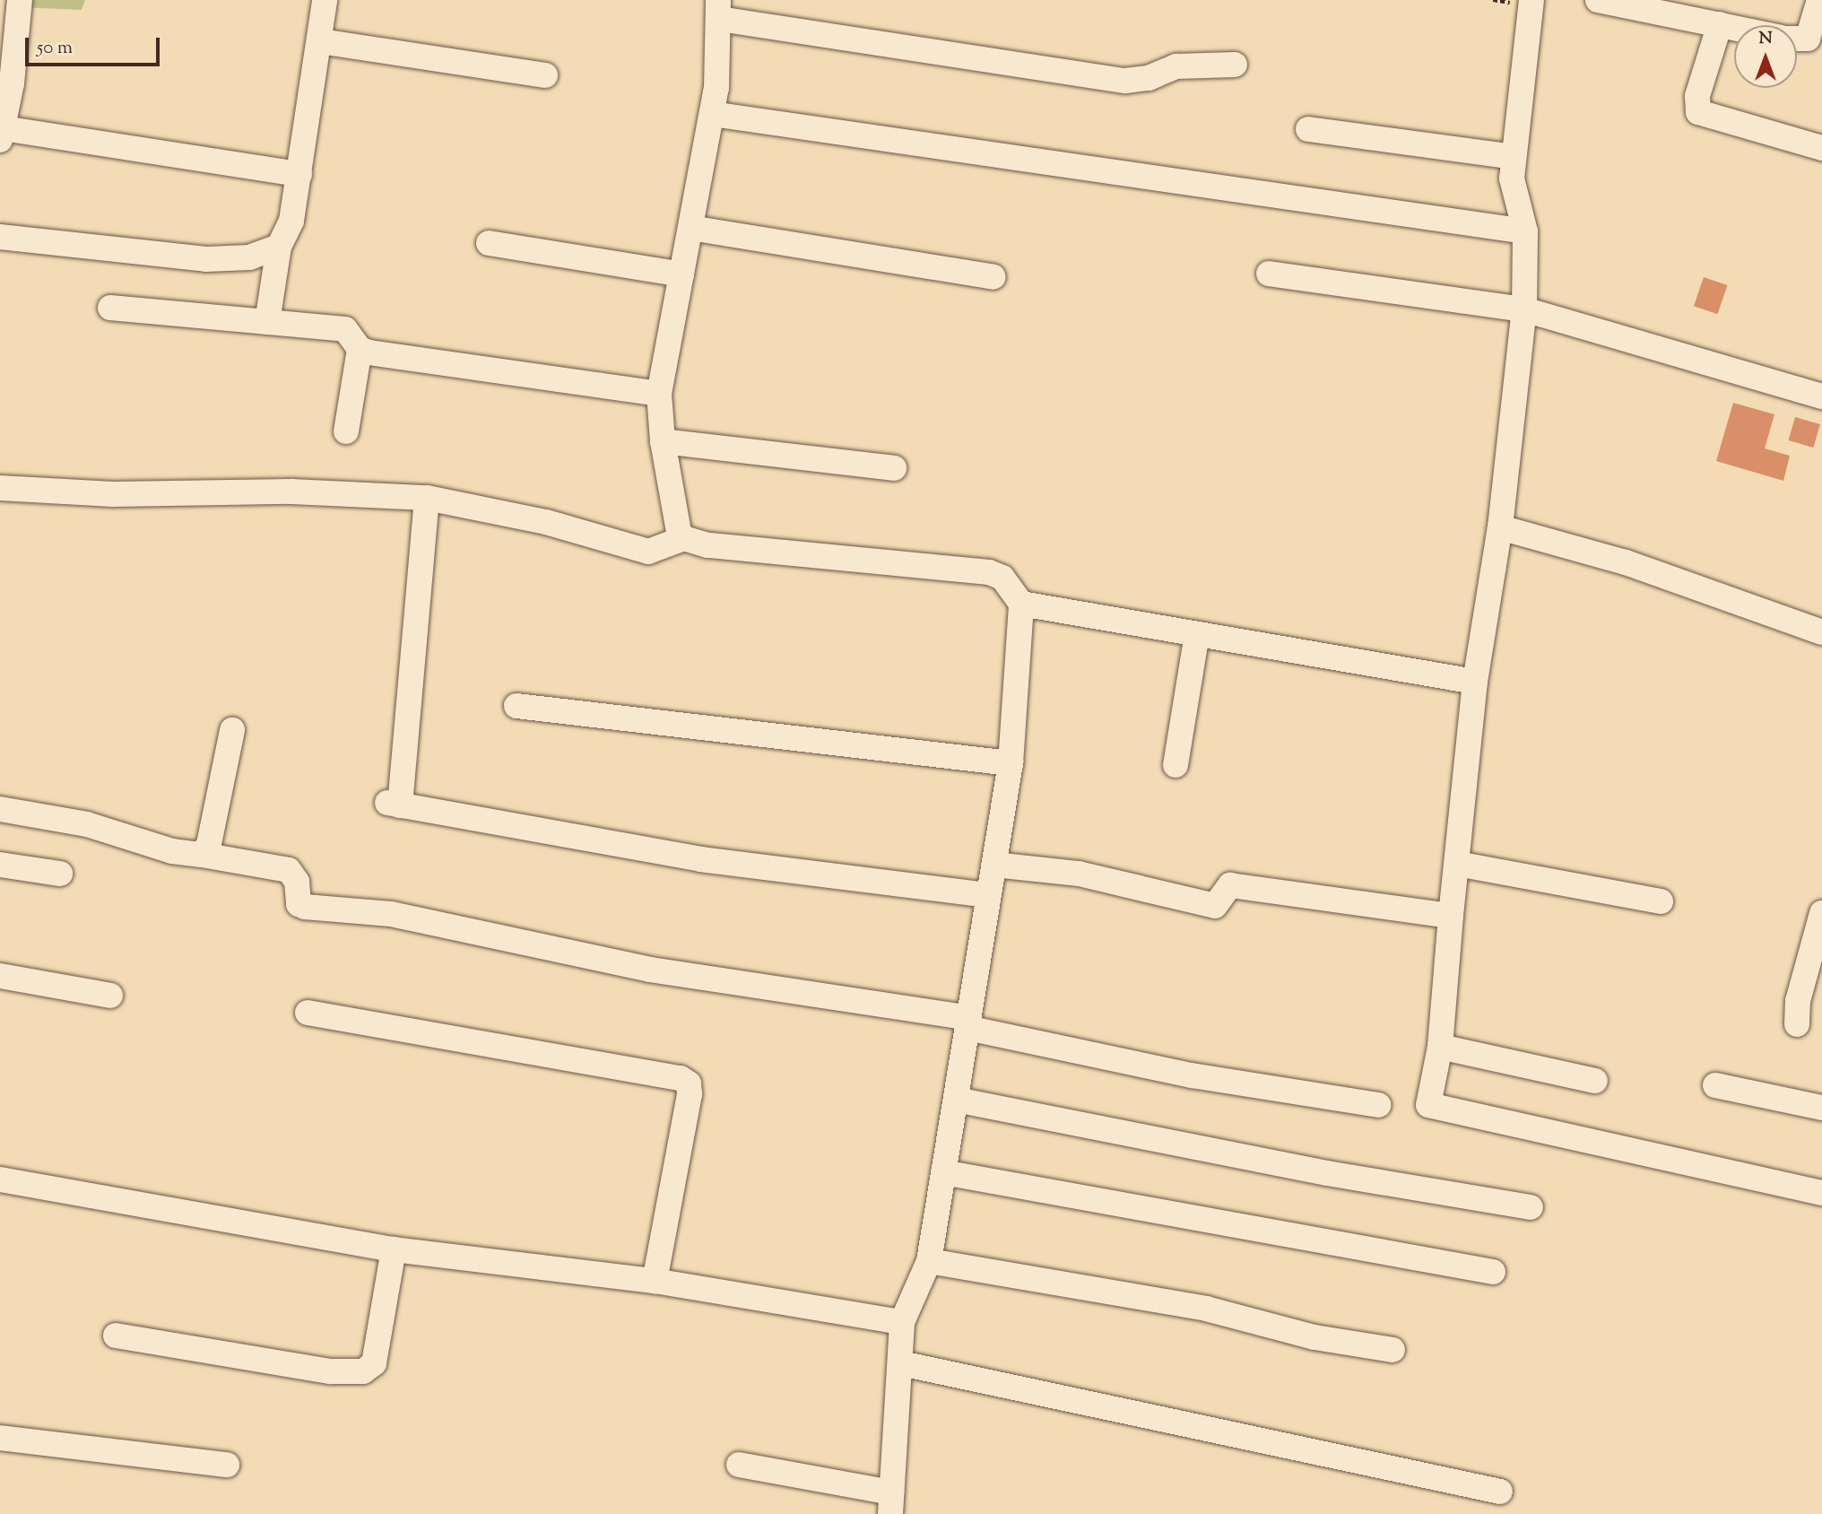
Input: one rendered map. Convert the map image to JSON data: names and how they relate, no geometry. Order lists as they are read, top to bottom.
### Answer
{
  "scale_bar": "50 m",
  "north": "top"
}
